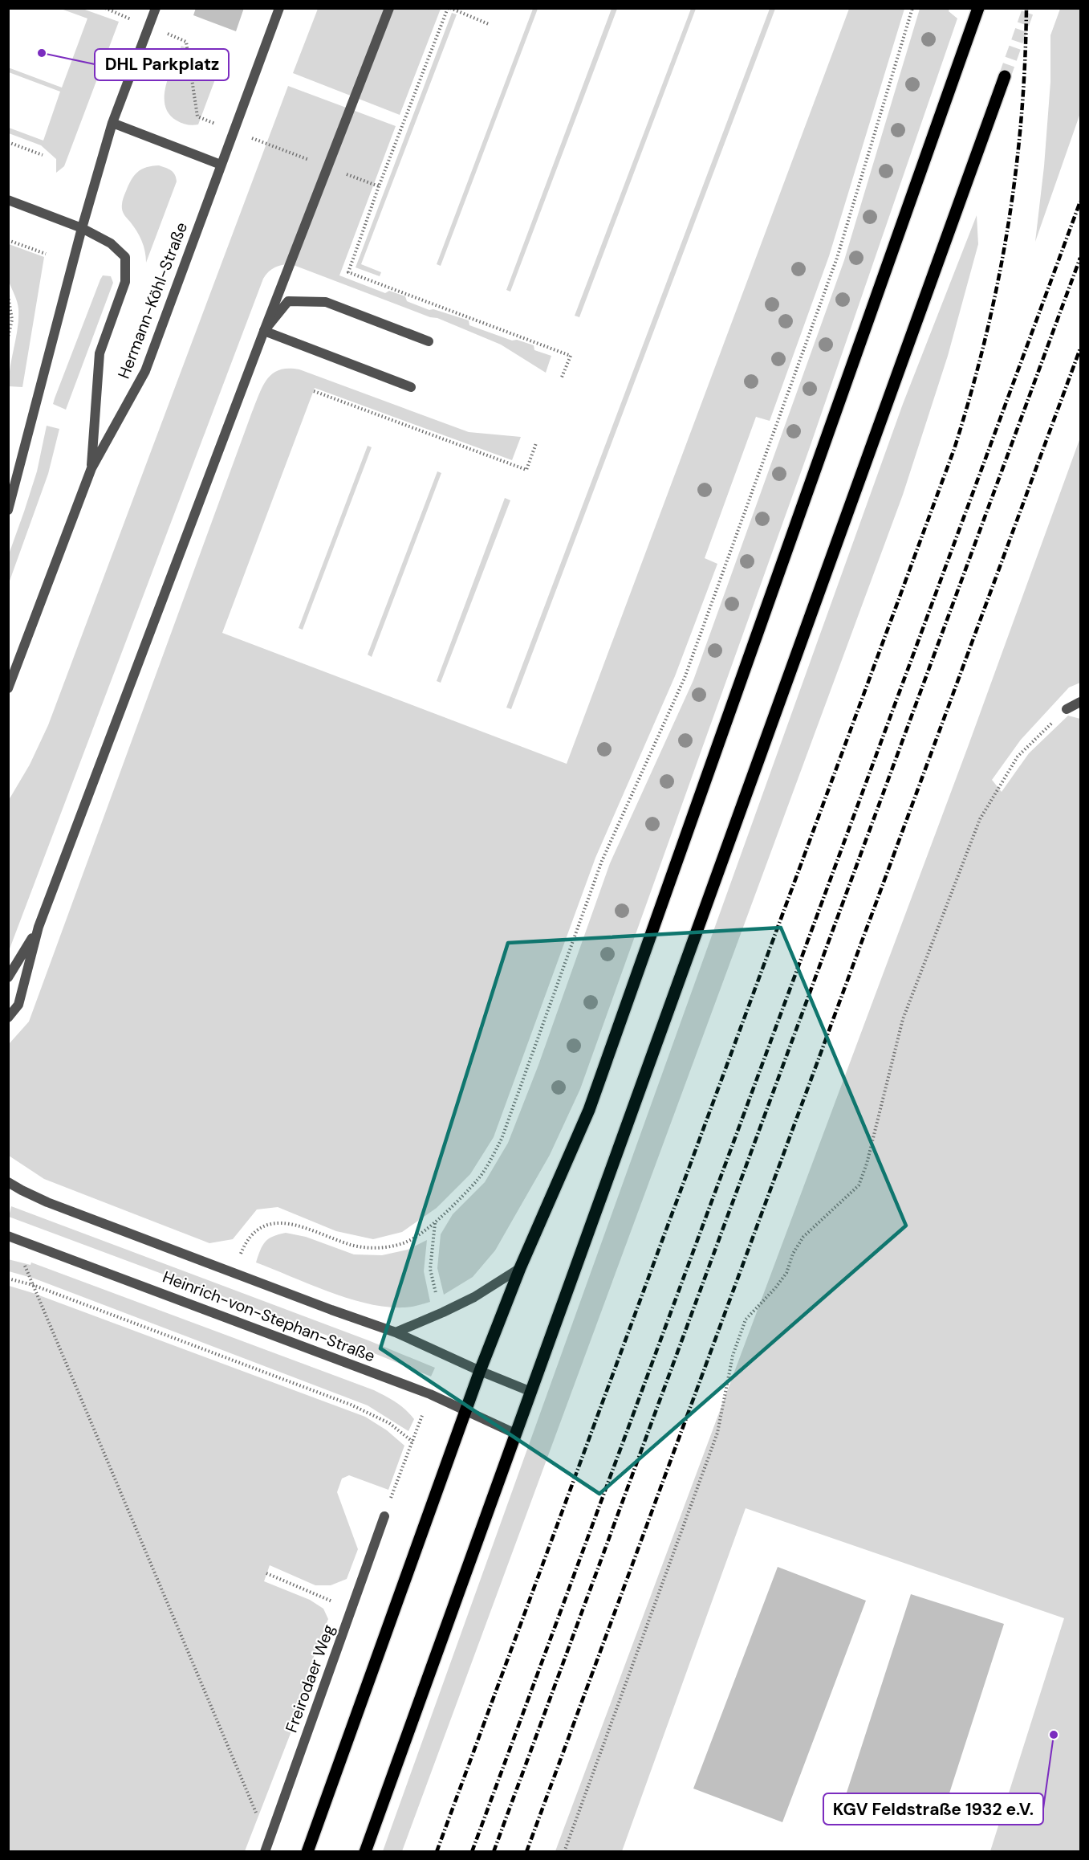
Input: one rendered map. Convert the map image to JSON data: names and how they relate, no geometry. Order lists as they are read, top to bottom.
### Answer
{
  "streets": {
    "street": ["Hermann-Köhl-Straße", "Heinrich-von-Stephan-Straße", "Freirodaer Weg"]
  },
  "places": ["DHL Parkplatz", "KGV Feldstraße 1932 e.V."]
}
